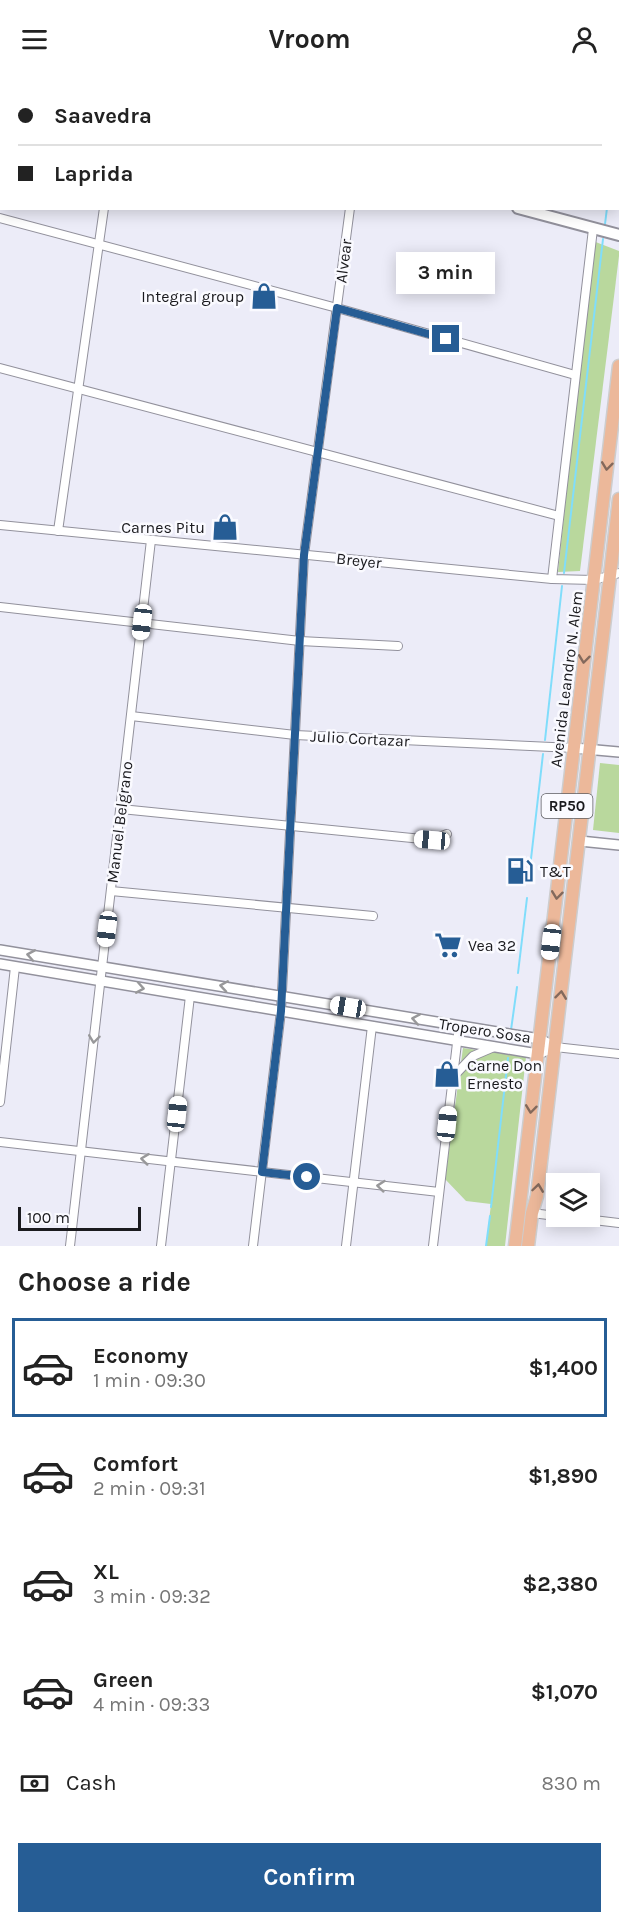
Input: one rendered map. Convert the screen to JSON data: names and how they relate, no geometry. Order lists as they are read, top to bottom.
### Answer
{
  "streets": {
    "main road": ["Avenida Leandro N. Alem", "RP50"],
    "street": [
      "Alvear",
      "Breyer",
      "Julio Cortazar",
      "Manuel Belgrano",
      "Tropero Sosa"
    ]
  },
  "crossings": [
    ["Alvear", "Breyer"],
    ["Alvear", "Julio Cortazar"],
    ["Alvear", "Tropero Sosa"],
    ["Breyer", "Avenida Leandro N. Alem"],
    ["Breyer", "Manuel Belgrano"],
    ["Avenida Leandro N. Alem", "Julio Cortazar"],
    ["Avenida Leandro N. Alem", "Tropero Sosa"],
    ["Julio Cortazar", "Manuel Belgrano"],
    ["Manuel Belgrano", "Tropero Sosa"]
  ],
  "places": {
    "shop": ["Integral group", "Carnes Pitu", "Carne Don Ernesto"],
    "fuel station": ["T&T"],
    "supermarket": ["Vea 32"]
  },
  "scale_bar": "100 m",
  "page": {
    "header": "Vroom",
    "banner": ["Saavedra", "Laprida"],
    "bubble": "3 min",
    "scale": "100 m",
    "heading": "Choose a ride",
    "list": [
      {
        "name": "Economy",
        "note": "1 min · 09:30",
        "value": "$1,400"
      },
      {
        "name": "Comfort",
        "note": "2 min · 09:31",
        "value": "$1,890"
      },
      {
        "name": "XL",
        "note": "3 min · 09:32",
        "value": "$2,380"
      },
      {
        "name": "Green",
        "note": "4 min · 09:33",
        "value": "$1,070"
      }
    ],
    "pay": ["Cash", "830 m"],
    "buttons": "Confirm"
  }
}
